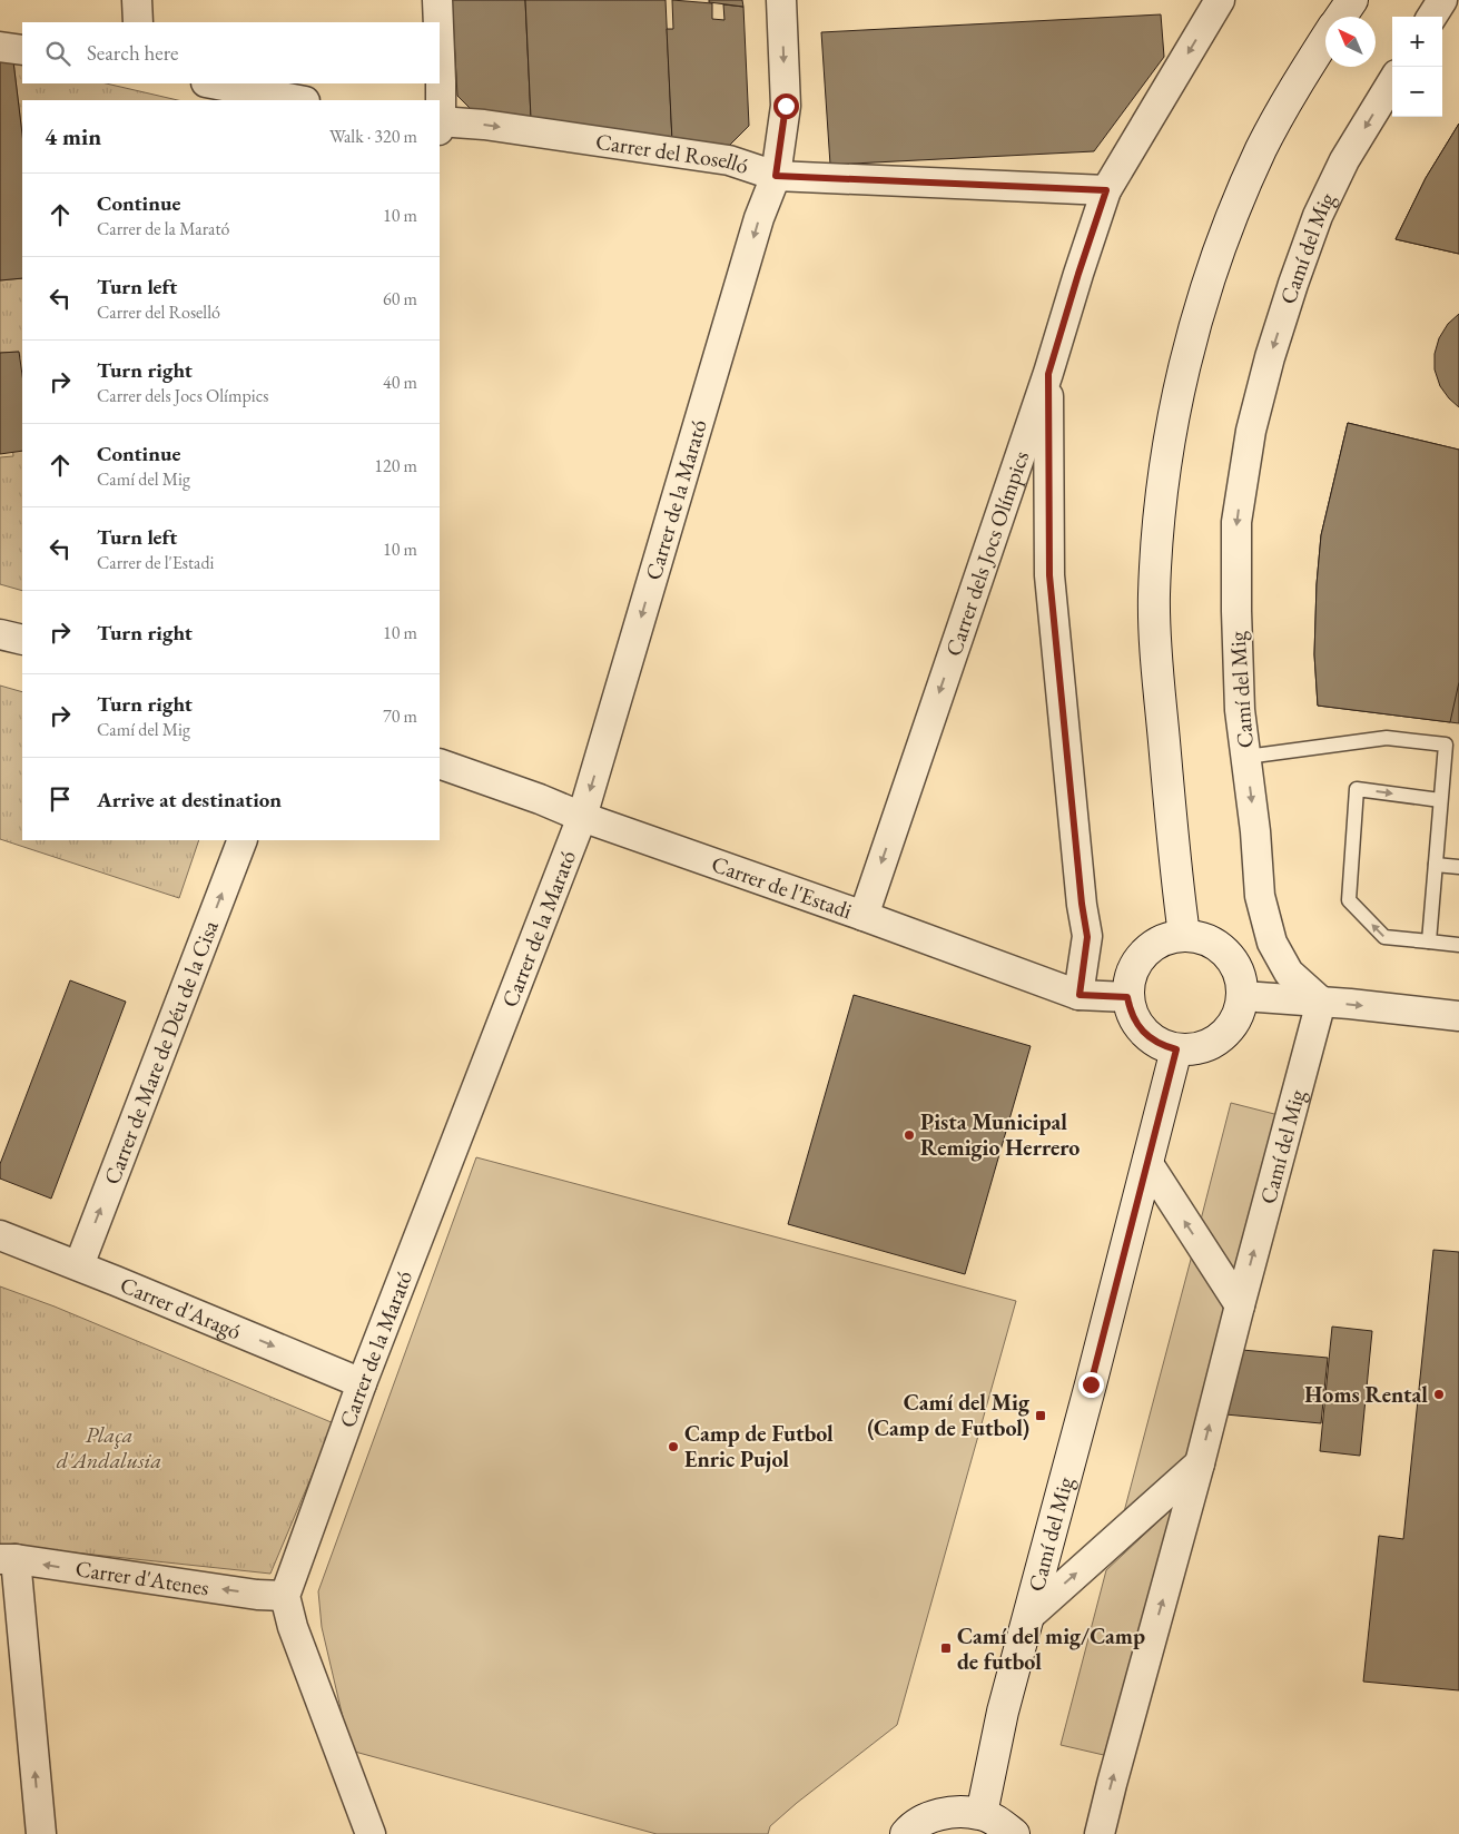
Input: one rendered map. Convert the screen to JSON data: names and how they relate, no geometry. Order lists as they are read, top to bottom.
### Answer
{
  "streets": {
    "street": [
      "Carrer del Roselló",
      "Camí del Mig",
      "Carrer de la Marató",
      "Carrer dels Jocs Olímpics",
      "Carrer de l'Estadi",
      "Carrer de Mare de Déu de la Cisa",
      "Carrer d'Aragó",
      "Carrer d'Atenes"
    ]
  },
  "crossings": [
    ["Carrer del Roselló", "Carrer de la Marató"],
    ["Carrer del Roselló", "Carrer dels Jocs Olímpics"],
    ["Camí del Mig", "Carrer de l'Estadi"],
    ["Carrer de la Marató", "Carrer de l'Estadi"],
    ["Carrer de la Marató", "Carrer d'Aragó"],
    ["Carrer de la Marató", "Carrer d'Atenes"],
    ["Carrer dels Jocs Olímpics", "Carrer de l'Estadi"],
    ["Carrer de Mare de Déu de la Cisa", "Carrer d'Aragó"]
  ],
  "one_way": [
    "Carrer del Roselló",
    "Carrer de la Marató",
    "Carrer de Mare de Déu de la Cisa",
    "Carrer d'Aragó",
    "Carrer d'Atenes"
  ],
  "parks": ["Plaça d'Andalusia"],
  "places": {
    "other": ["Pista Municipal Remigio Herrero", "Homs Rental", "Camp de Futbol Enric Pujol"],
    "transit": ["Camí del Mig (Camp de Futbol)", "Camí del mig/Camp de futbol"]
  },
  "north": "top left",
  "page": {
    "map_buttons": ["+", "−"],
    "search": "Search here",
    "heading": ["4 min", "Walk · 320 m"],
    "list": [
      ["Continue", "Carrer de la Marató", "10 m"],
      ["Turn left", "Carrer del Roselló", "60 m"],
      ["Turn right", "Carrer dels Jocs Olímpics", "40 m"],
      ["Continue", "Camí del Mig", "120 m"],
      ["Turn left", "Carrer de l'Estadi", "10 m"],
      ["Turn right", "10 m"],
      ["Turn right", "Camí del Mig", "70 m"],
      "Arrive at destination"
    ]
  }
}
